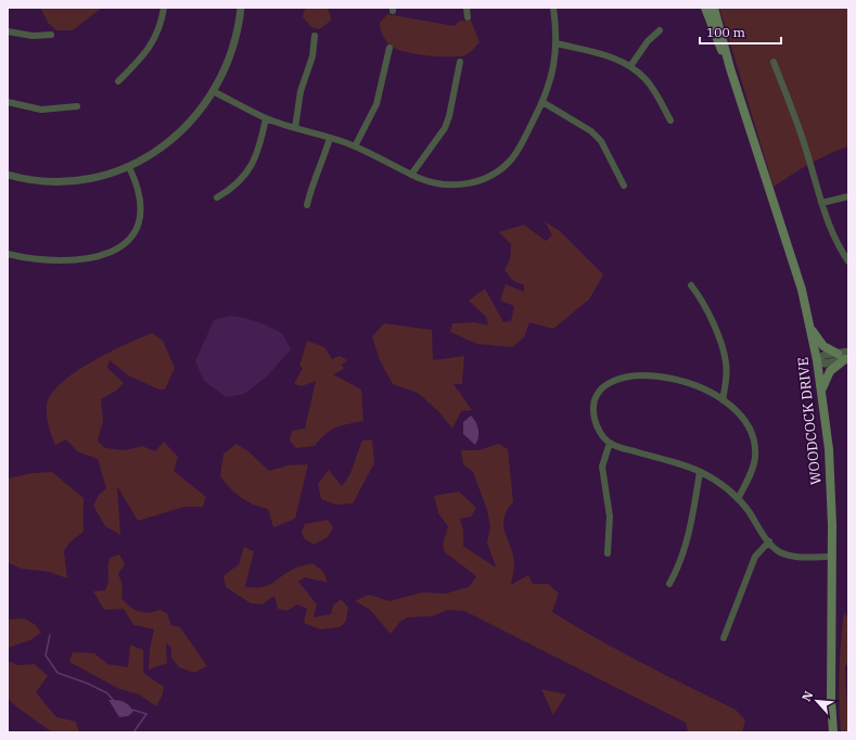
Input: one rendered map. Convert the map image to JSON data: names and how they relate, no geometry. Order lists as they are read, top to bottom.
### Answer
{
  "streets": {
    "main road": ["WOODCOCK DRIVE"]
  },
  "scale_bar": "100 m",
  "north": "top left"
}
